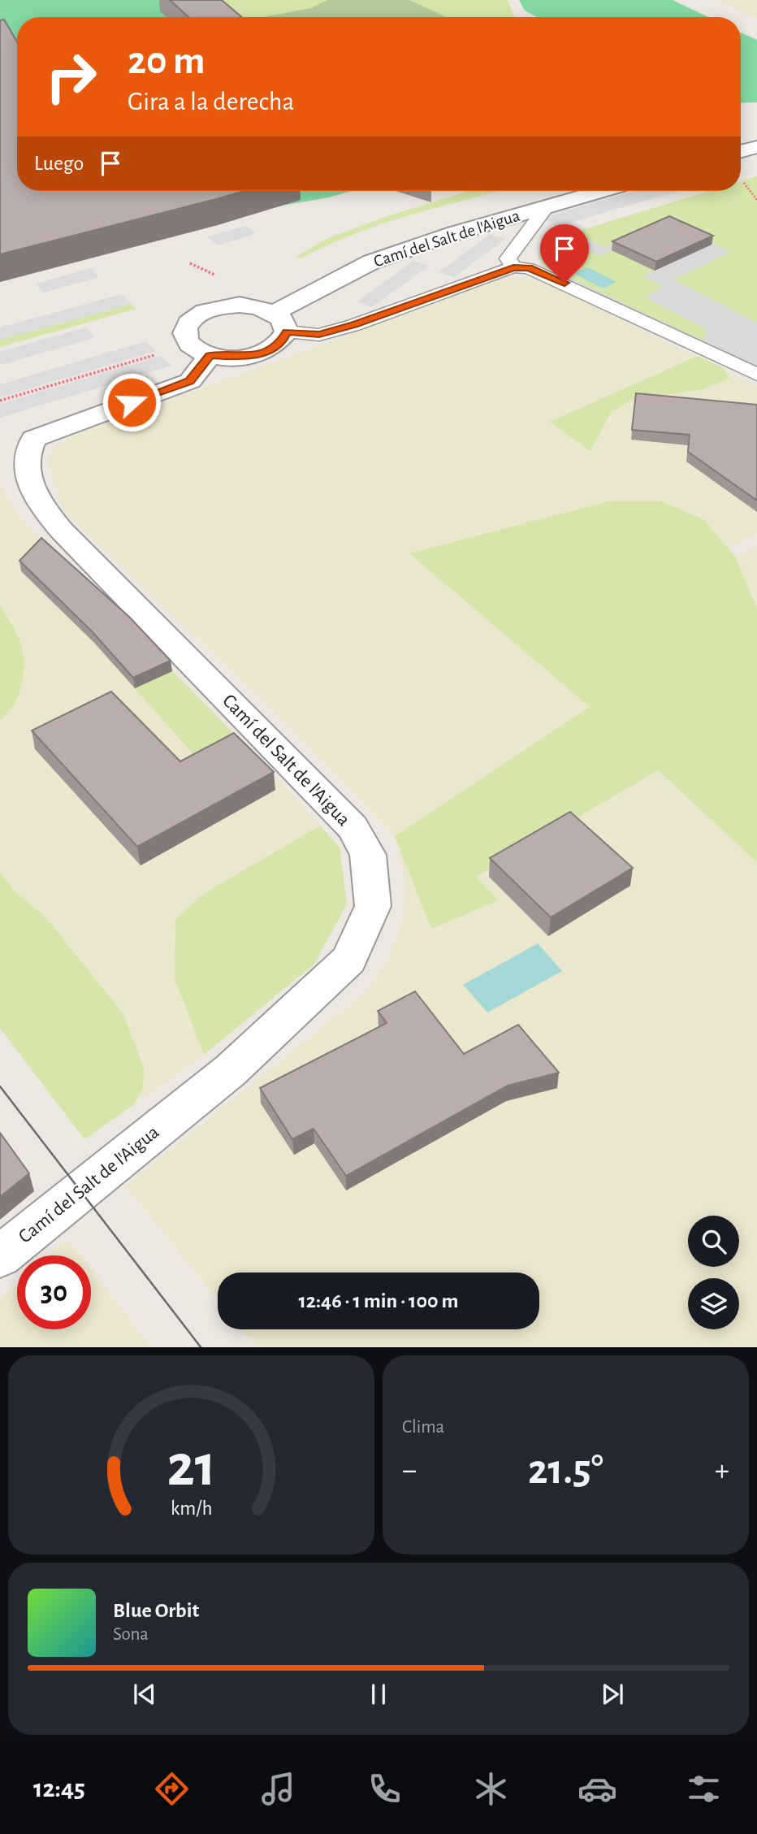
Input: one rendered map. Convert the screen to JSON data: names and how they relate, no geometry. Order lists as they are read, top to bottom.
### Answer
{
  "streets": {
    "street": ["Camí del Salt de l'Aigua"]
  },
  "page": {
    "turn": ["20 m", "Gira a la derecha"],
    "then": "Luego",
    "limit": "30",
    "trip": "12:46 · 1 min · 100 m",
    "tile": "Clima",
    "heat": ["−", "21.5°", "+"],
    "song": ["Blue Orbit", "Sona"],
    "tabs": "12:45",
    "gauge": ["21", "km/h"]
  }
}
